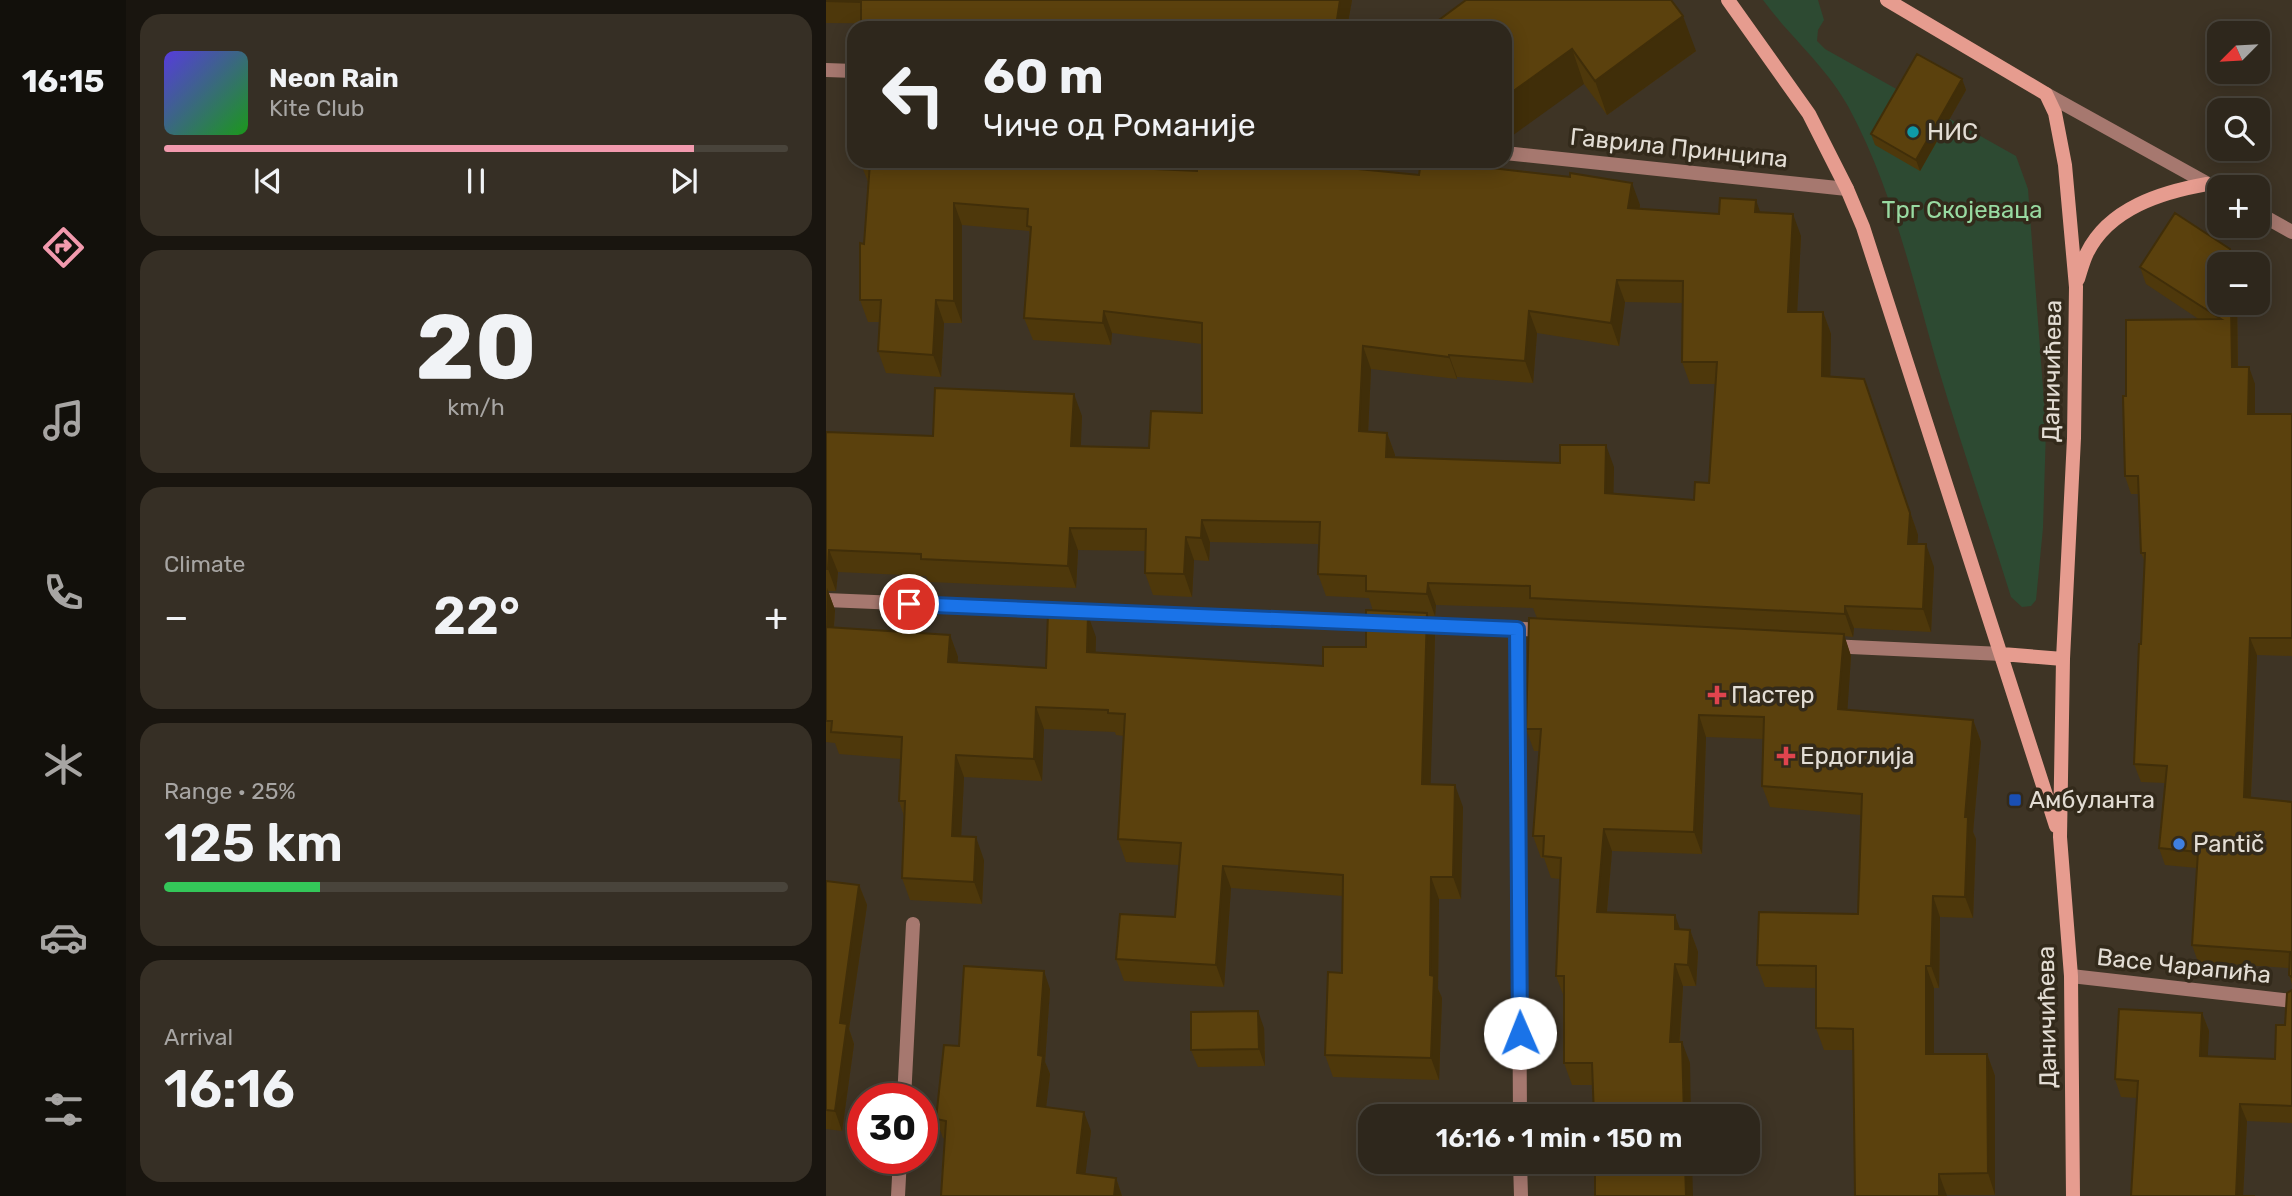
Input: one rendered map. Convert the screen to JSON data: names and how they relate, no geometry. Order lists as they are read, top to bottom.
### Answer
{
  "streets": {
    "street": ["Гаврила Принципа", "Даничићева", "Васе Чарапића"]
  },
  "crossings": [
    ["Гаврила Принципа", "Даничићева"],
    ["Даничићева", "Васе Чарапића"]
  ],
  "parks": ["Трг Скојеваца"],
  "places": {
    "other": ["НИС", "Pantič"],
    "health": ["Пастер", "Ердоглија"],
    "transit": ["Амбуланта"]
  },
  "north": "bottom left",
  "page": {
    "tabs": "16:15",
    "map_buttons": ["+", "−"],
    "turn": ["60 m", "Чиче од Романије"],
    "song": ["Neon Rain", "Kite Club"],
    "tile": [
      ["20", "km/h"],
      "Climate",
      ["Range · 25%", "125 km"],
      ["Arrival", "16:16"]
    ],
    "heat": ["−", "22°", "+"],
    "limit": "30",
    "trip": "16:16 · 1 min · 150 m"
  }
}
